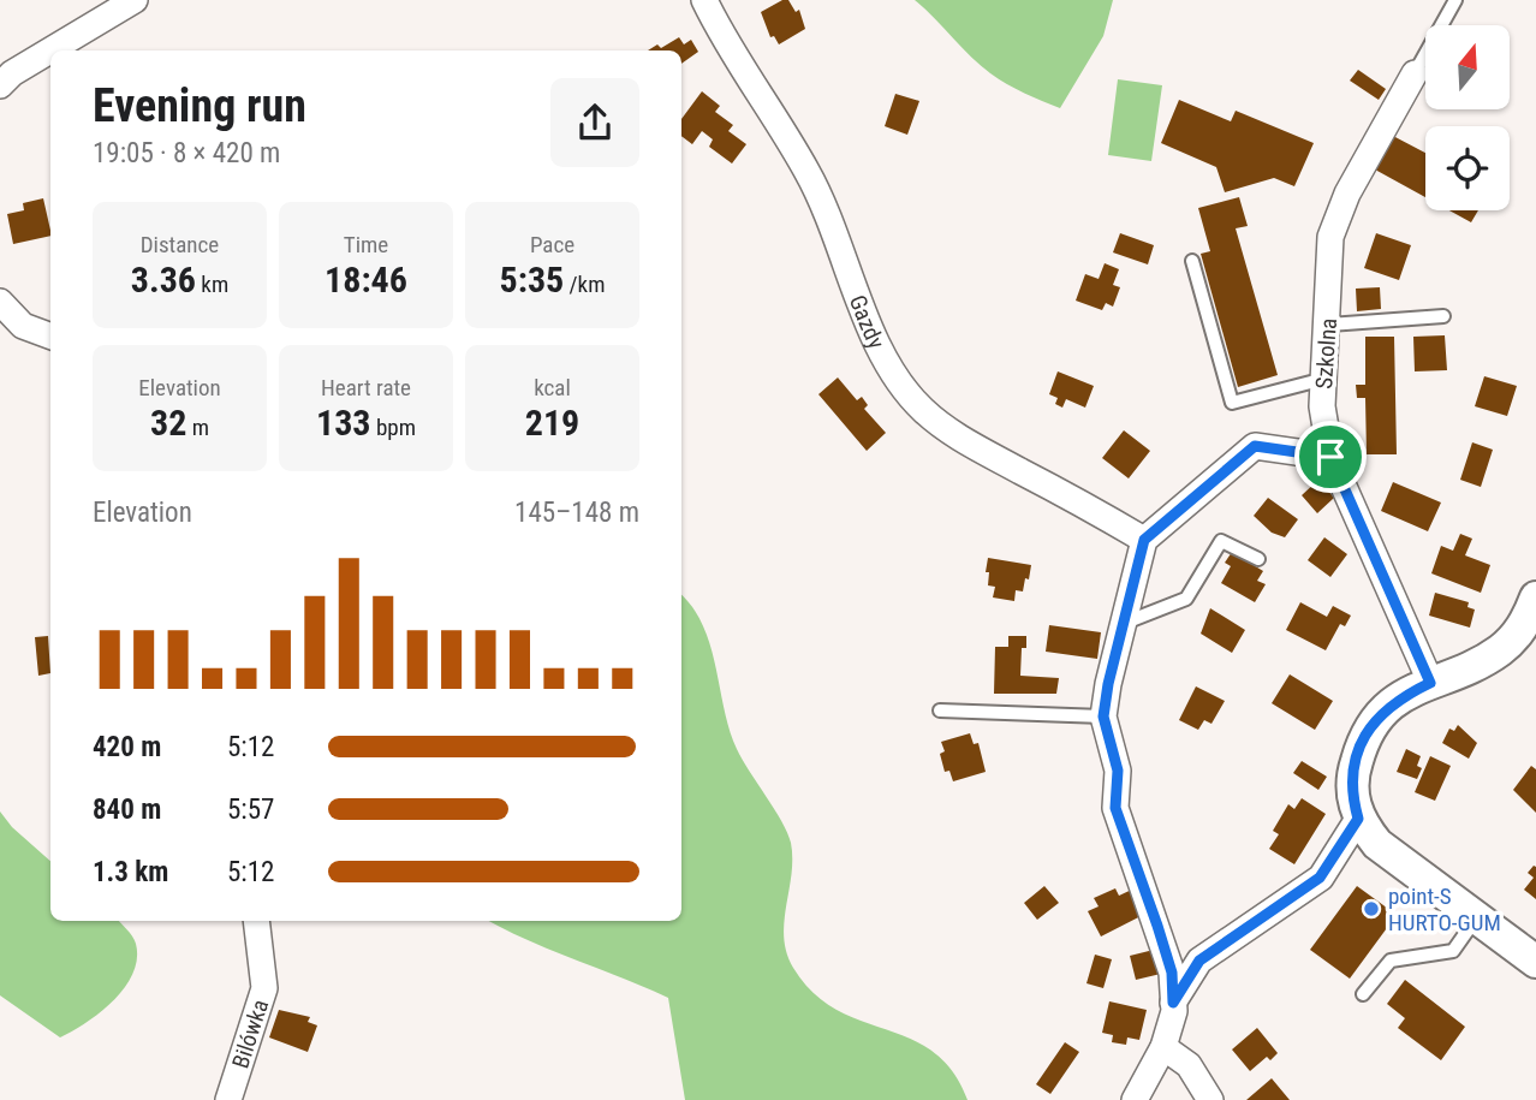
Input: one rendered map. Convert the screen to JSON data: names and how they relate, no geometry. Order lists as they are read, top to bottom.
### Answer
{
  "streets": {
    "street": ["Gazdy", "Szkolna", "Bilówka"]
  },
  "places": ["point-S HURTO-GUM"],
  "north": "top",
  "page": {
    "heading": ["Evening run", "19:05 · 8 × 420 m"],
    "stats": [
      ["Distance", "3.36 km"],
      ["Time", "18:46"],
      ["Pace", "5:35 /km"],
      ["Elevation", "32 m"],
      ["Heart rate", "133 bpm"],
      ["kcal", "219"]
    ],
    "chart": ["Elevation", "145–148 m"],
    "list": [
      {
        "name": "420 m",
        "note": "5:12"
      },
      {
        "name": "840 m",
        "note": "5:57"
      },
      {
        "name": "1.3 km",
        "note": "5:12"
      }
    ]
  }
}
